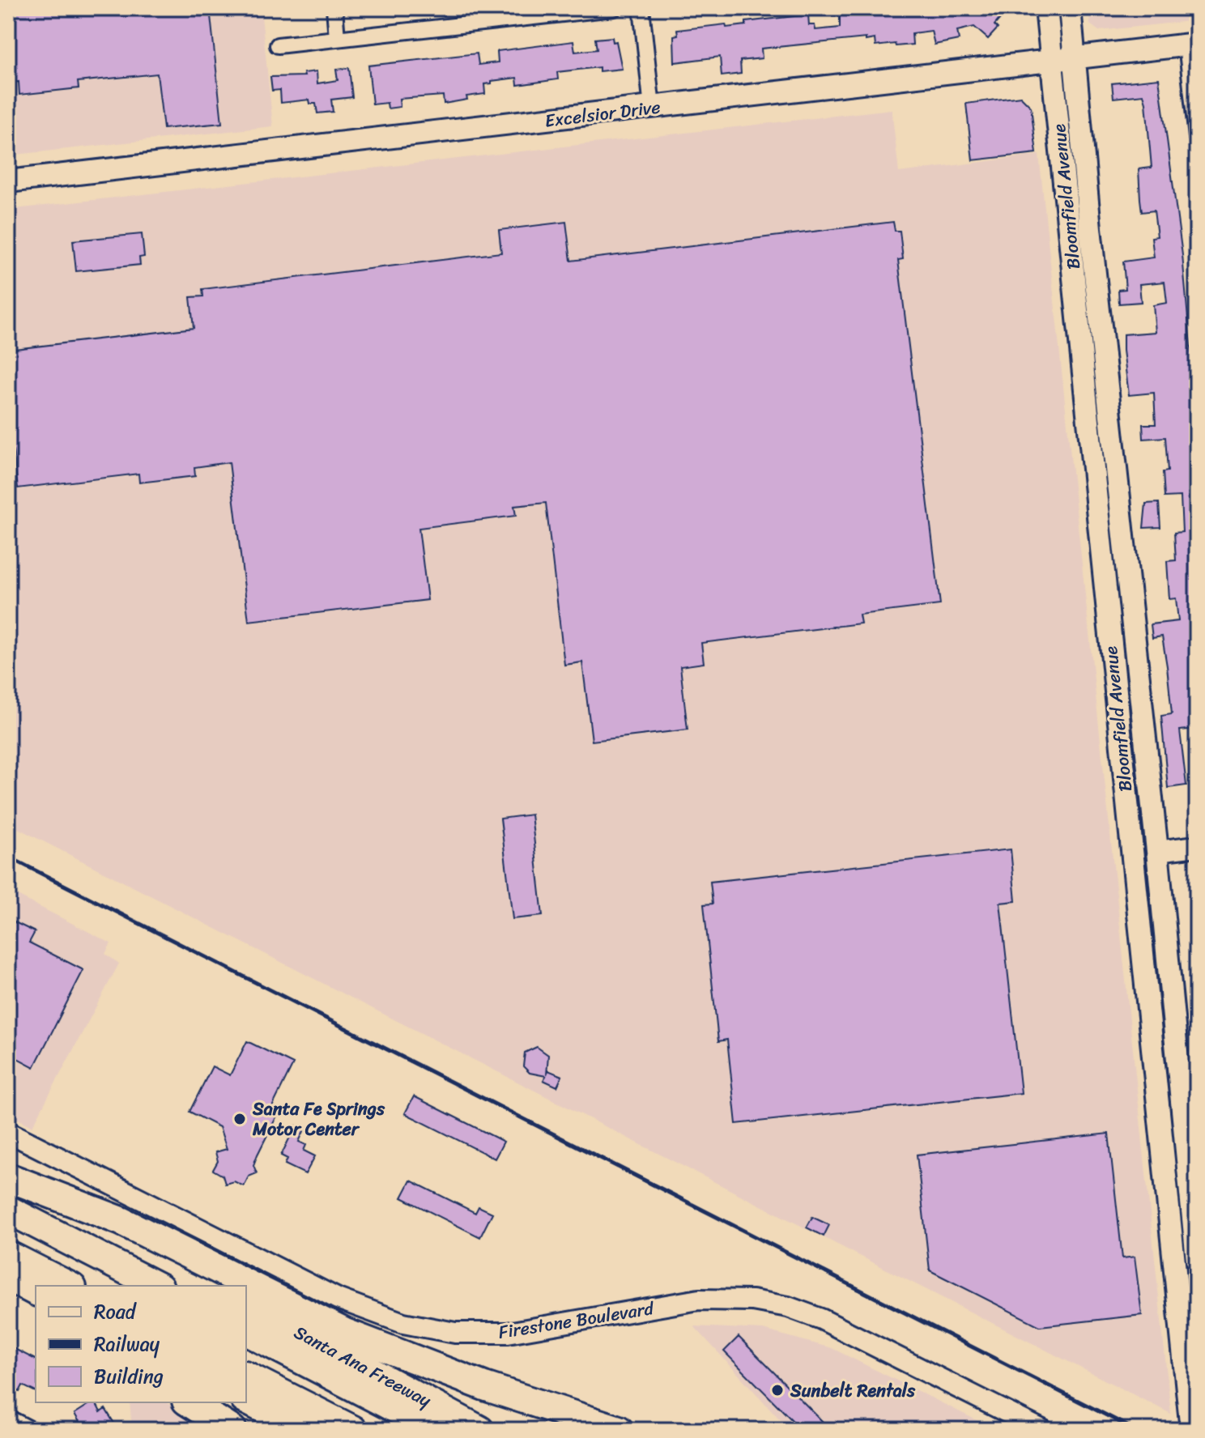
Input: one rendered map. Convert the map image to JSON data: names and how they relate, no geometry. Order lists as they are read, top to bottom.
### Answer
{
  "streets": {
    "highway": ["Santa Ana Freeway"],
    "main road": ["Excelsior Drive", "Bloomfield Avenue"],
    "street": ["Firestone Boulevard"]
  },
  "crossings": [
    ["Excelsior Drive", "Bloomfield Avenue"]
  ],
  "places": ["Santa Fe Springs Motor Center", "Sunbelt Rentals"],
  "legend": ["Road", "Railway", "Building"]
}
